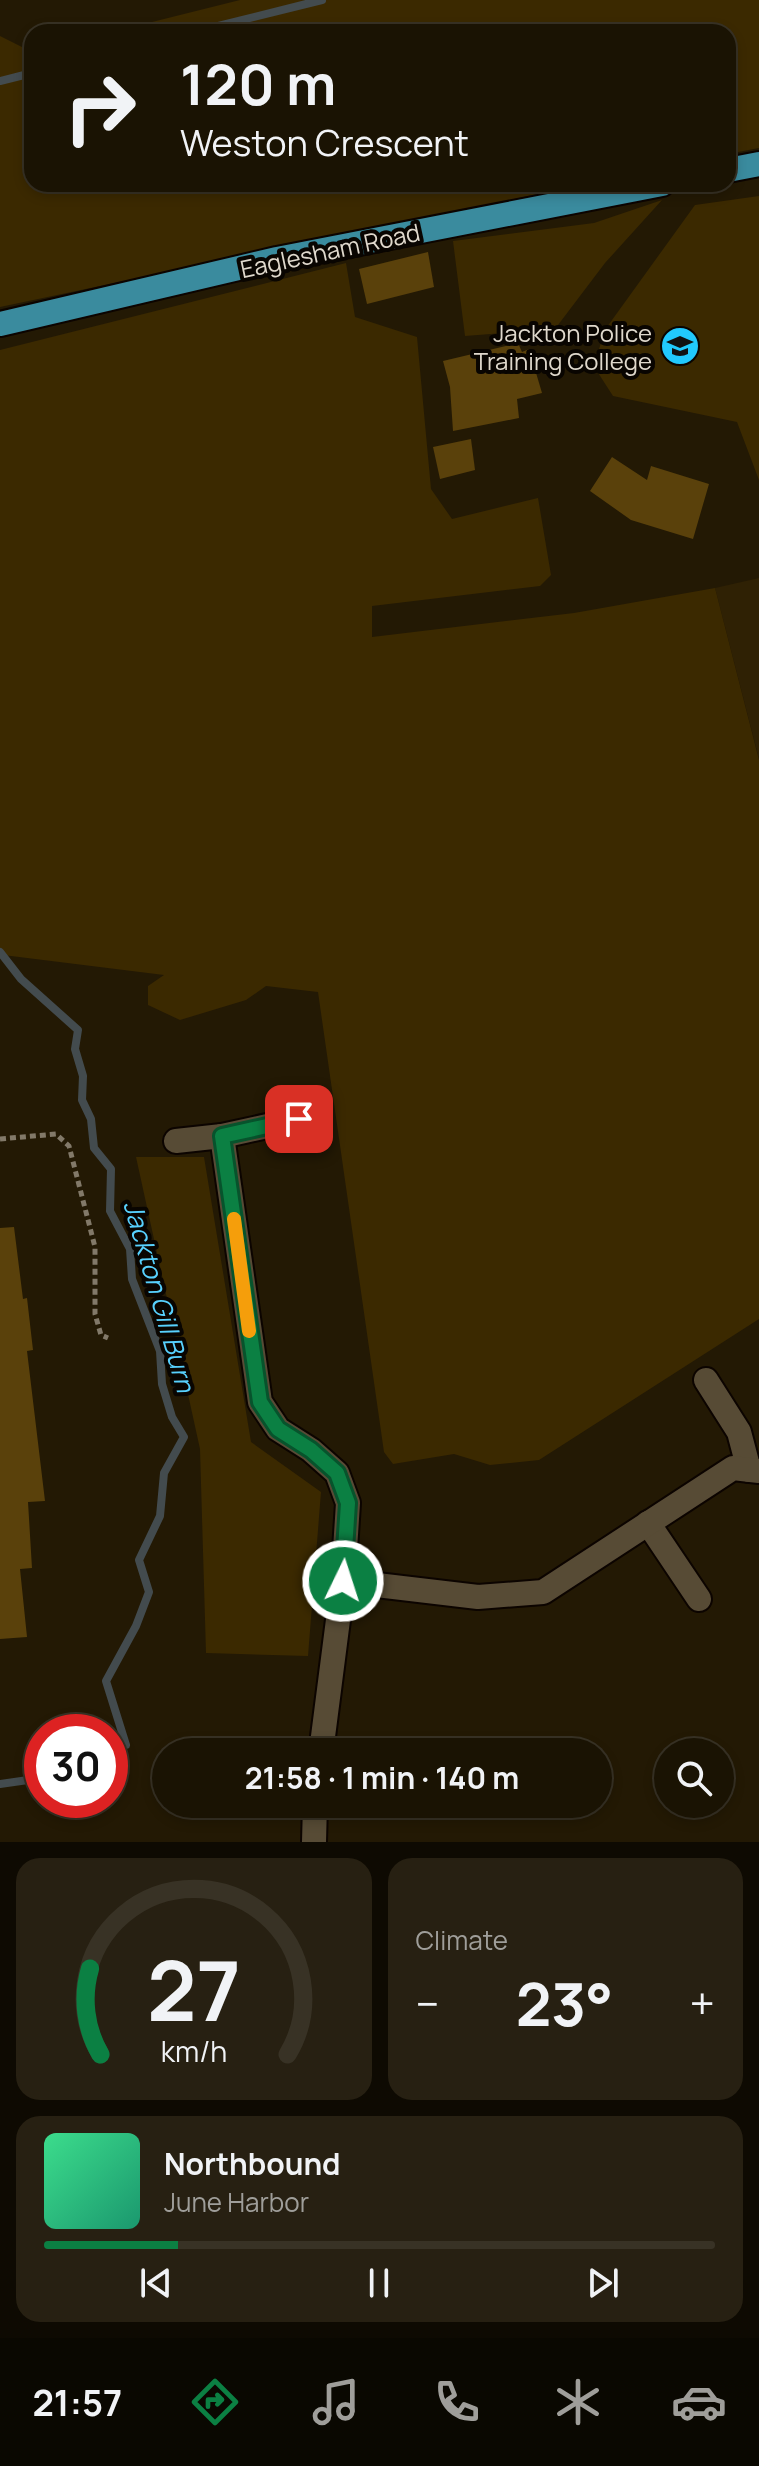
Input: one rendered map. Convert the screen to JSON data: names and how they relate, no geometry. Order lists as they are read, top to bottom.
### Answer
{
  "streets": {
    "main road": ["Eaglesham Road"]
  },
  "water": ["Jackton Gill Burn"],
  "places": {
    "school or university": ["Jackton Police Training College"]
  },
  "page": {
    "turn": ["120 m", "Weston Crescent"],
    "limit": "30",
    "trip": "21:58 · 1 min · 140 m",
    "tile": "Climate",
    "heat": ["−", "23°", "+"],
    "song": ["Northbound", "June Harbor"],
    "tabs": "21:57",
    "gauge": ["27", "km/h"]
  }
}
